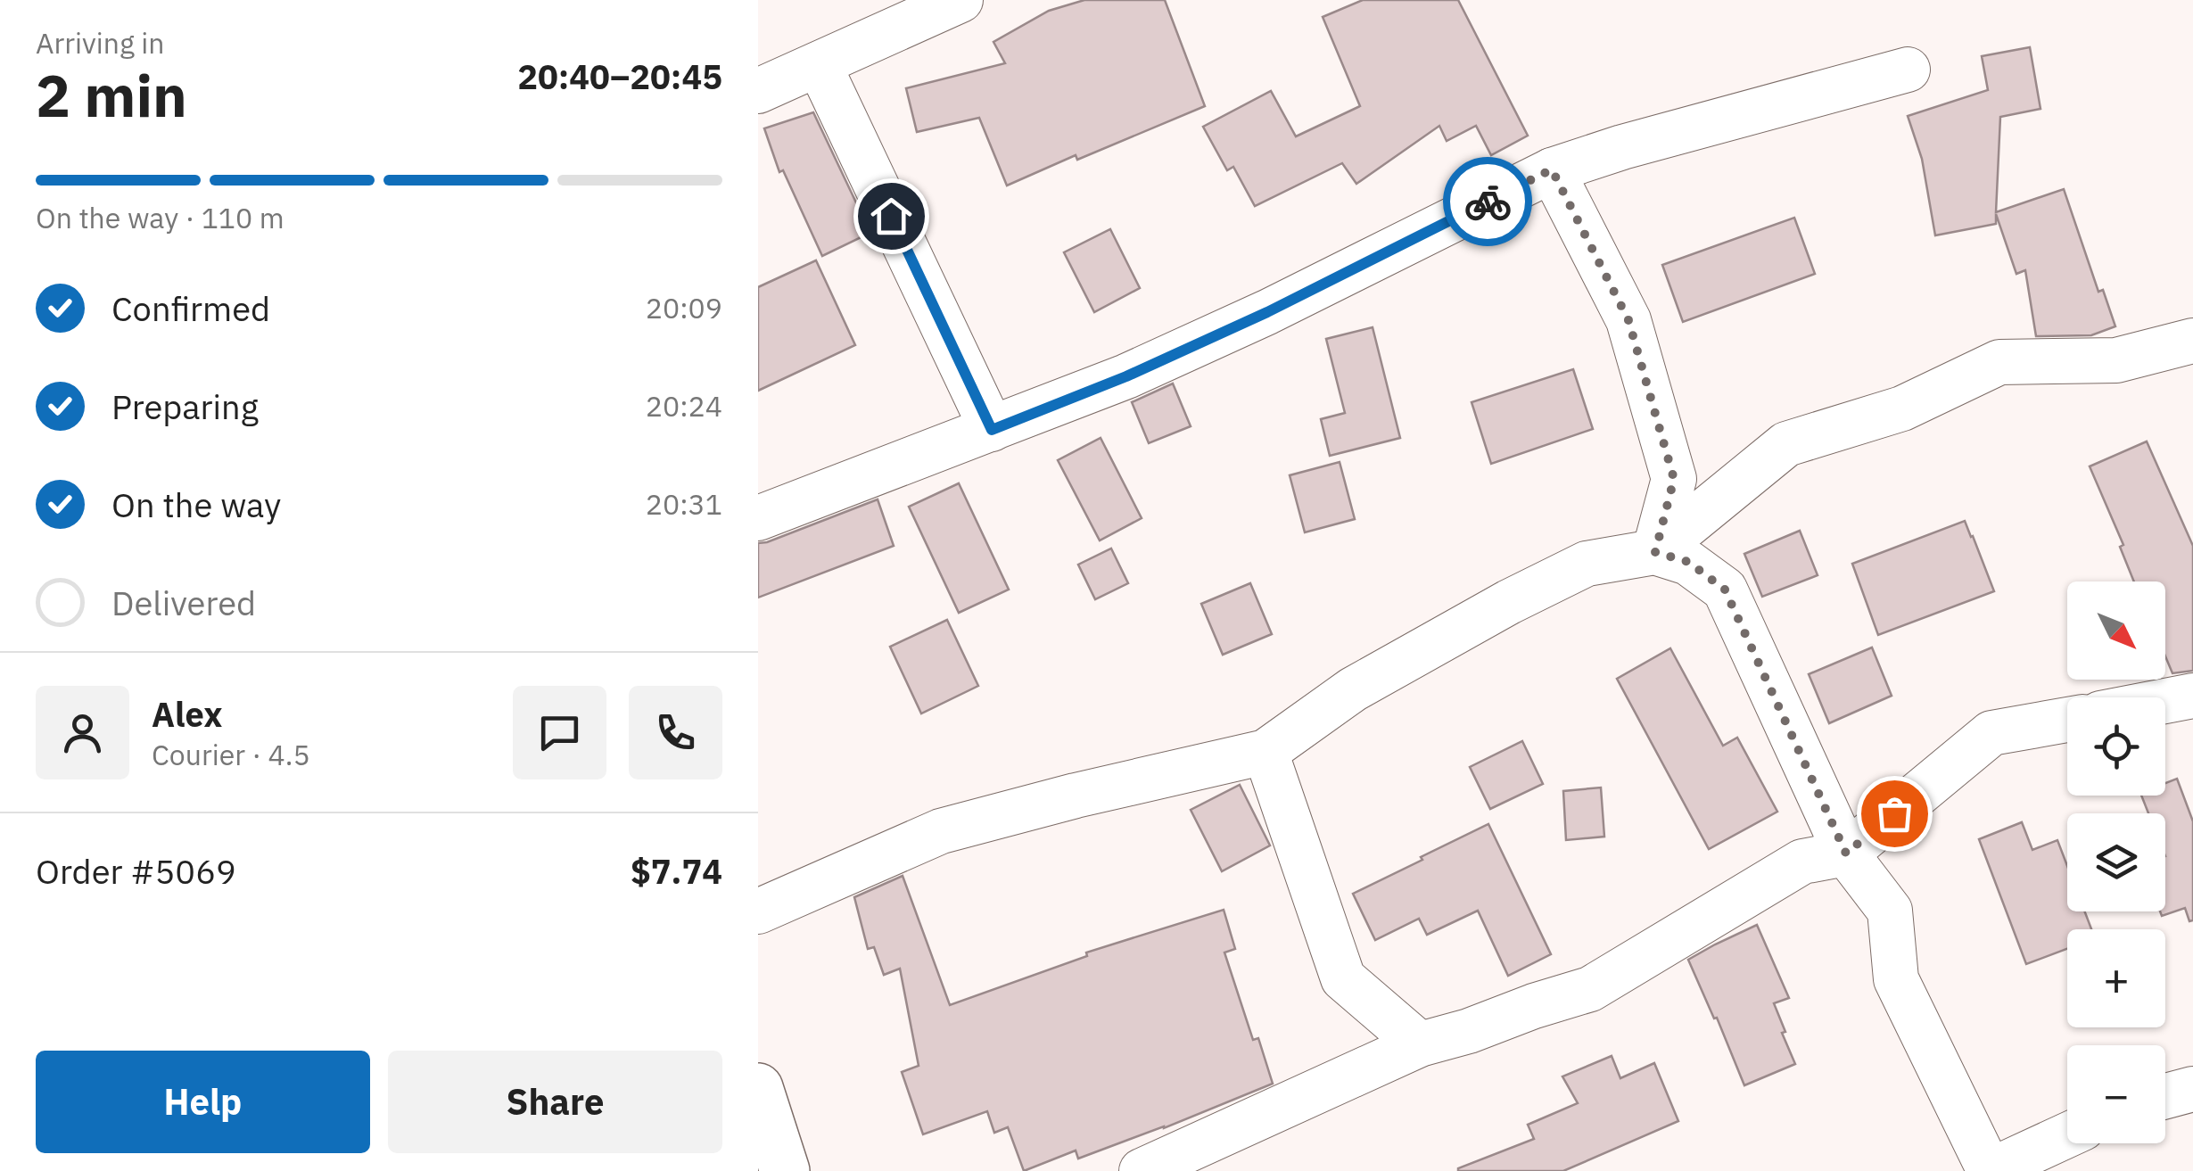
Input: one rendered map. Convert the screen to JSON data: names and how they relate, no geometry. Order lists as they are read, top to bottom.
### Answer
{
  "north": "bottom right",
  "page": {
    "heading": ["2 min", "Arriving in", "20:40–20:45"],
    "panel": [
      "Alex",
      "Courier · 4.5",
      "Order #5069",
      "$7.74"
    ],
    "bar": "On the way · 110 m",
    "list": [
      ["Confirmed", "20:09"],
      ["Preparing", "20:24"],
      ["On the way", "20:31"],
      "Delivered"
    ],
    "map_buttons": ["+", "−"],
    "buttons": ["Help", "Share"]
  }
}
